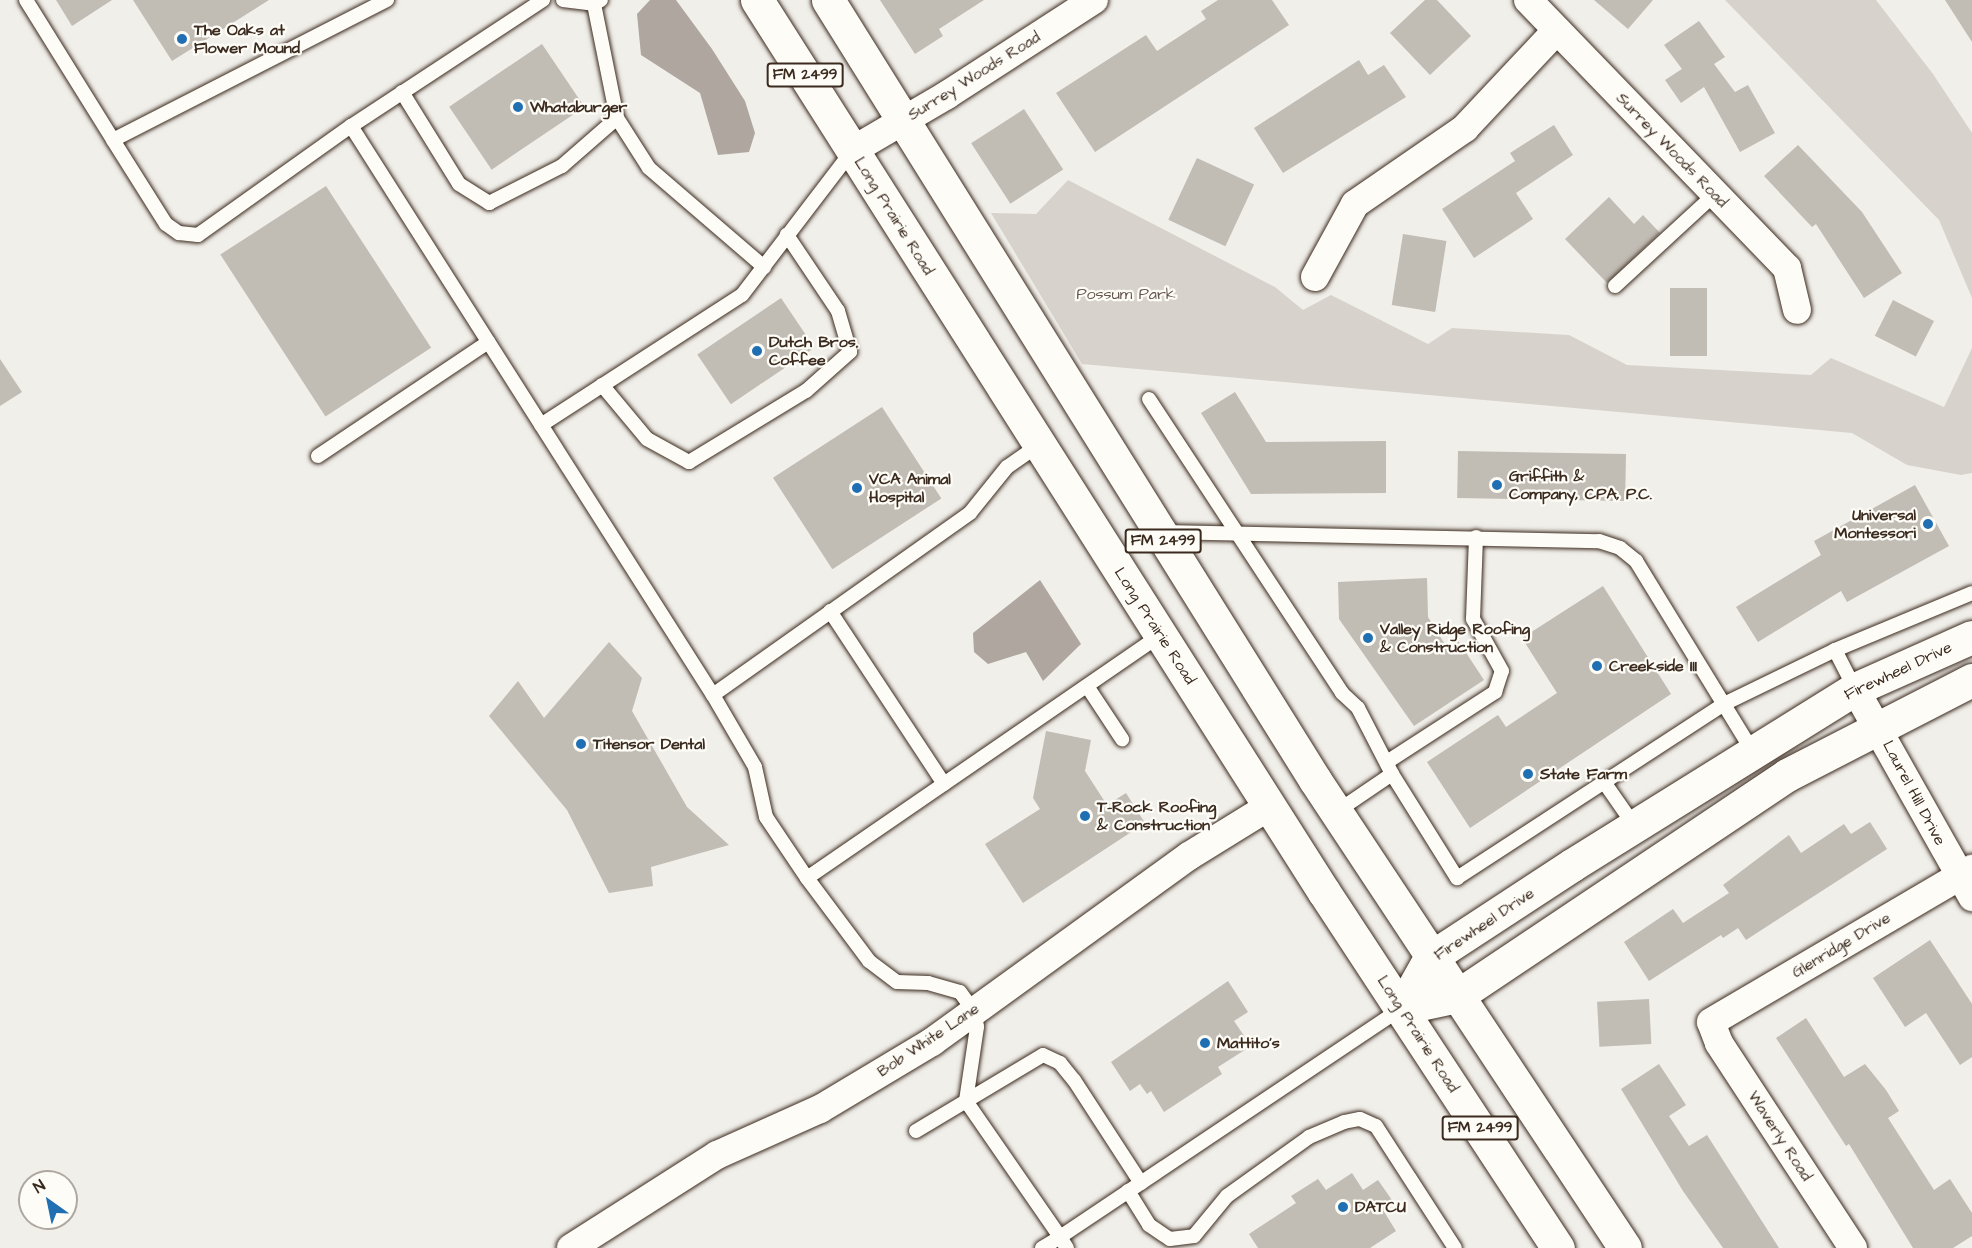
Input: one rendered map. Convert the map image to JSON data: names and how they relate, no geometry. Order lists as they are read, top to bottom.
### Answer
{
  "streets": {
    "main road": ["FM 2499", "Long Prairie Road", "Firewheel Drive"],
    "street": [
      "Surrey Woods Road",
      "Laurel Hill Drive",
      "Glenridge Drive",
      "Bob White Lane",
      "Waverly Road"
    ]
  },
  "crossings": [
    ["FM 2499", "Surrey Woods Road"],
    ["FM 2499", "Firewheel Drive"],
    ["Surrey Woods Road", "Long Prairie Road"],
    ["Long Prairie Road", "Firewheel Drive"],
    ["Long Prairie Road", "Bob White Lane"],
    ["Firewheel Drive", "Laurel Hill Drive"],
    ["Laurel Hill Drive", "Glenridge Drive"],
    ["Glenridge Drive", "Waverly Road"]
  ],
  "parks": ["Possum Park"],
  "places": [
    "The Oaks at Flower Mound",
    "Whataburger",
    "Dutch Bros. Coffee",
    "Griffith & Company, CPA, P.C.",
    "VCA Animal Hospital",
    "Universal Montessori",
    "Valley Ridge Roofing & Construction",
    "Creekside III",
    "Titensor Dental",
    "State Farm",
    "T-Rock Roofing & Construction",
    "Mattito's",
    "DATCU"
  ],
  "north": "top left"
}
